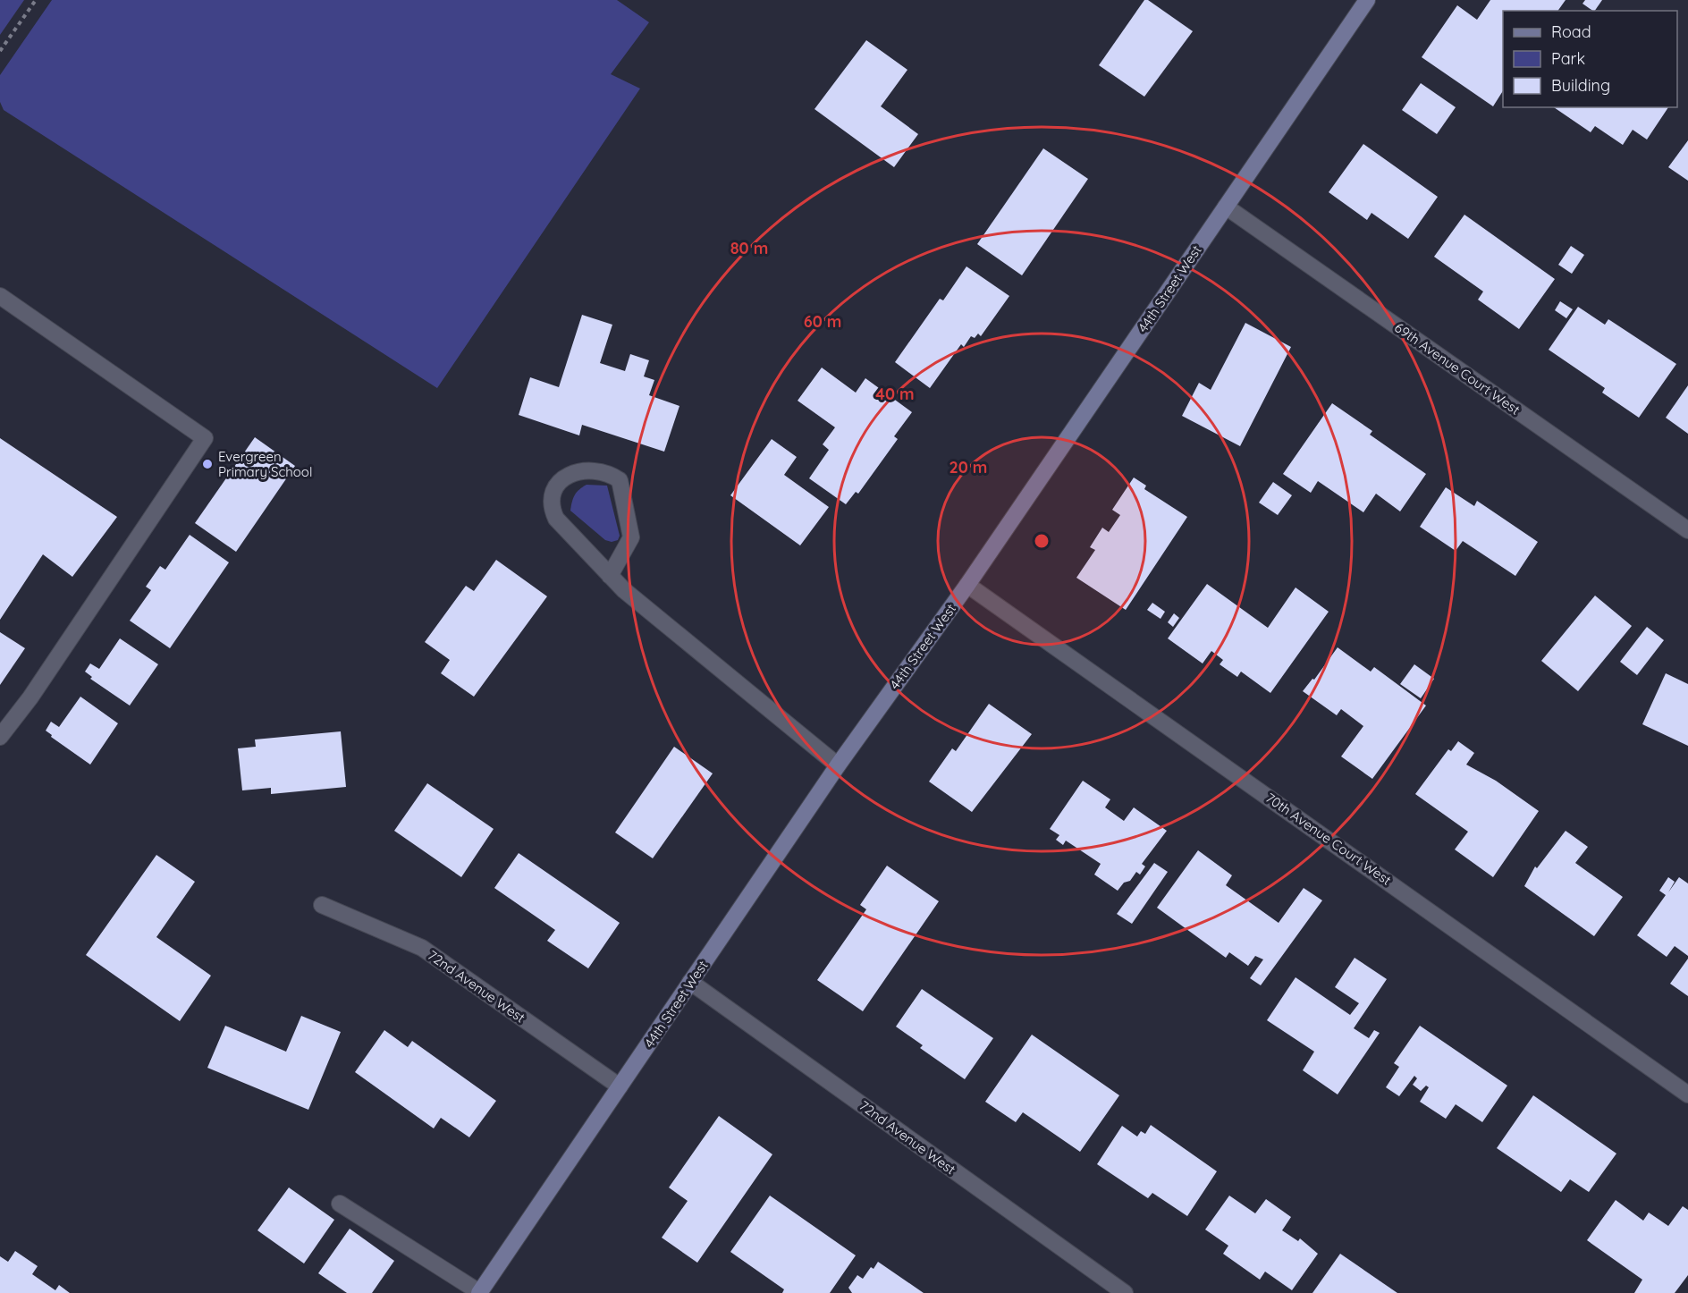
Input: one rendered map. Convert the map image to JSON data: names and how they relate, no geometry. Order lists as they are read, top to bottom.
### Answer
{
  "streets": {
    "street": [
      "44th Street West",
      "69th Avenue Court West",
      "70th Avenue Court West",
      "72nd Avenue West"
    ]
  },
  "crossings": [
    ["44th Street West", "69th Avenue Court West"],
    ["44th Street West", "70th Avenue Court West"],
    ["44th Street West", "72nd Avenue West"]
  ],
  "places": ["Evergreen Primary School"],
  "legend": ["Road", "Park", "Building"],
  "rings": [
    "80 m",
    "60 m",
    "40 m",
    "20 m"
  ]
}
